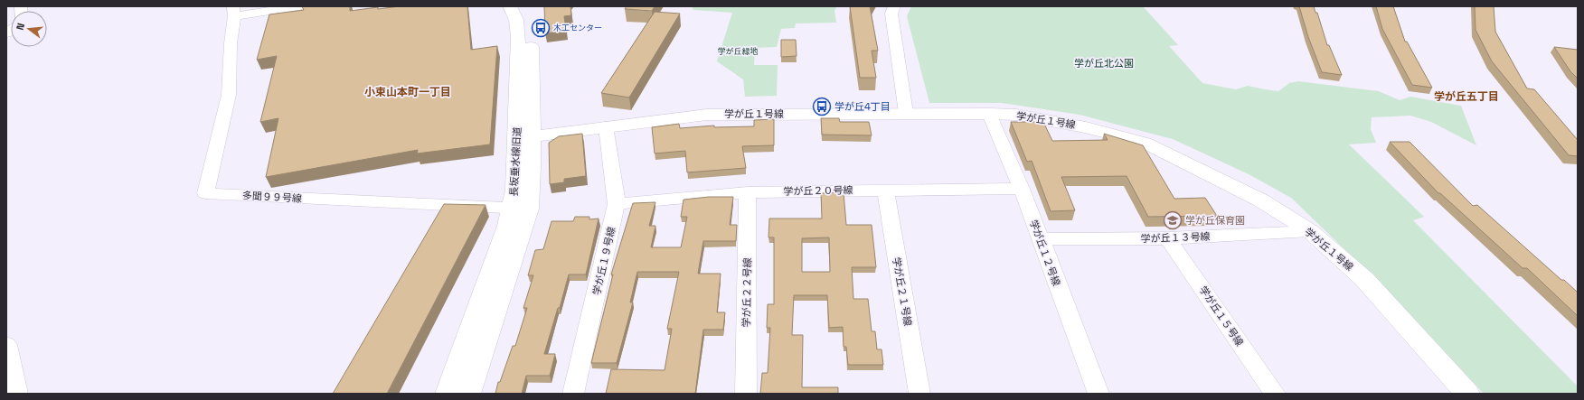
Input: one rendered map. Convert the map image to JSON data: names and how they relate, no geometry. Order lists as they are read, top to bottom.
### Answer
{
  "streets": {
    "street": [
      "学が丘１号線",
      "長坂垂水線旧道",
      "学が丘２０号線",
      "多聞９９号線",
      "学が丘１３号線",
      "学が丘１２号線",
      "学が丘１９号線",
      "学が丘２１号線",
      "学が丘２２号線",
      "学が丘１５号線"
    ]
  },
  "crossings": [
    ["学が丘１号線", "長坂垂水線旧道"],
    ["学が丘１号線", "学が丘１３号線"],
    ["学が丘１号線", "学が丘１２号線"],
    ["学が丘１号線", "学が丘１９号線"],
    ["長坂垂水線旧道", "多聞９９号線"],
    ["学が丘２０号線", "学が丘１２号線"],
    ["学が丘２０号線", "学が丘１９号線"],
    ["学が丘２０号線", "学が丘２１号線"],
    ["学が丘２０号線", "学が丘２２号線"],
    ["学が丘１３号線", "学が丘１２号線"],
    ["学が丘１３号線", "学が丘１５号線"]
  ],
  "districts": ["小束山本町一丁目", "学が丘五丁目"],
  "parks": ["学が丘緑地", "学が丘北公園"],
  "places": {
    "bus stop": ["木工センター", "学が丘4丁目"],
    "school or university": ["学が丘保育園"]
  },
  "north": "left"
}
